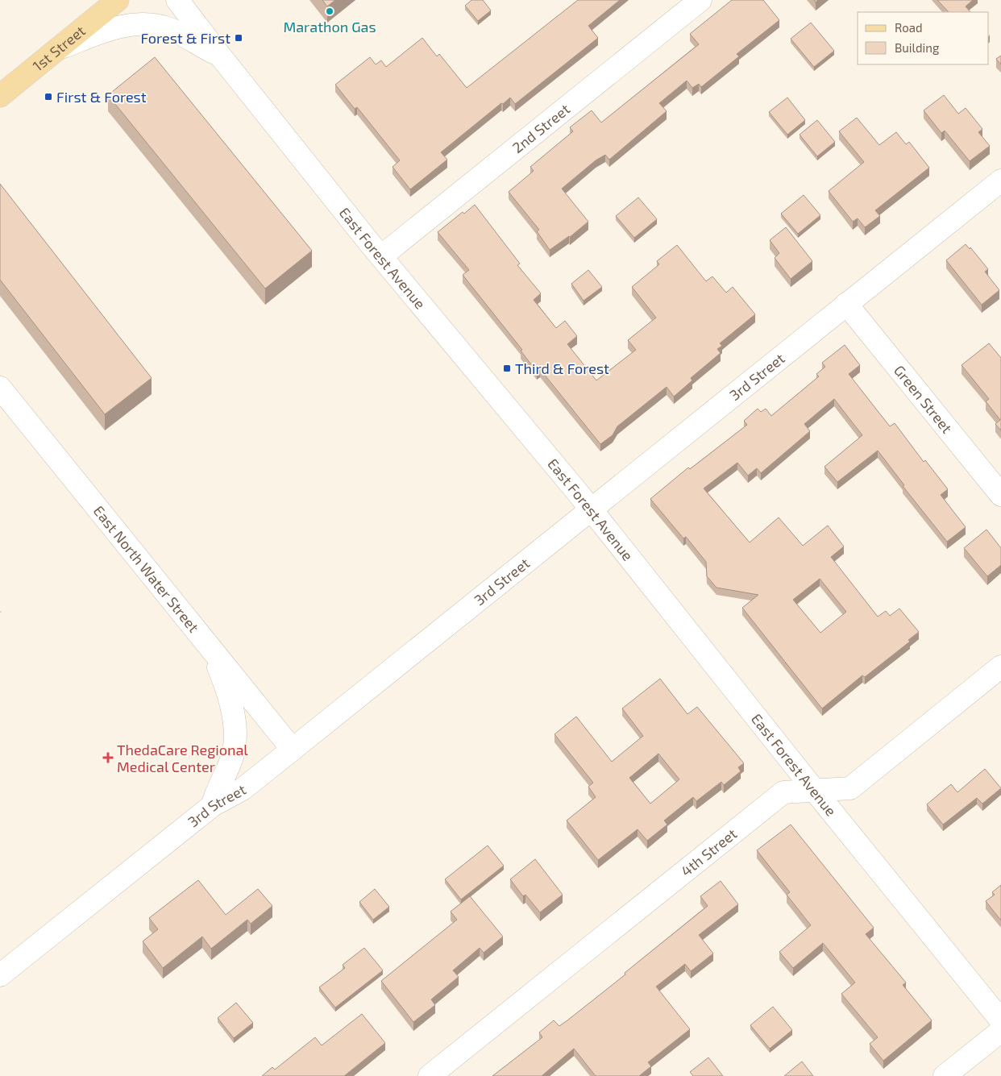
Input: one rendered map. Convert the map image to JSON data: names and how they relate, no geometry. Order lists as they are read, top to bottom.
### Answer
{
  "streets": {
    "main road": ["1st Street"],
    "street": [
      "2nd Street",
      "East Forest Avenue",
      "3rd Street",
      "Green Street",
      "East North Water Street",
      "4th Street"
    ]
  },
  "crossings": [
    ["2nd Street", "East Forest Avenue"],
    ["East Forest Avenue", "3rd Street"],
    ["East Forest Avenue", "4th Street"],
    ["3rd Street", "Green Street"],
    ["3rd Street", "East North Water Street"]
  ],
  "places": {
    "other": ["Marathon Gas"],
    "transit": ["Forest & First", "First & Forest", "Third & Forest"],
    "health": ["ThedaCare Regional Medical Center"]
  },
  "legend": ["Road", "Building"]
}
